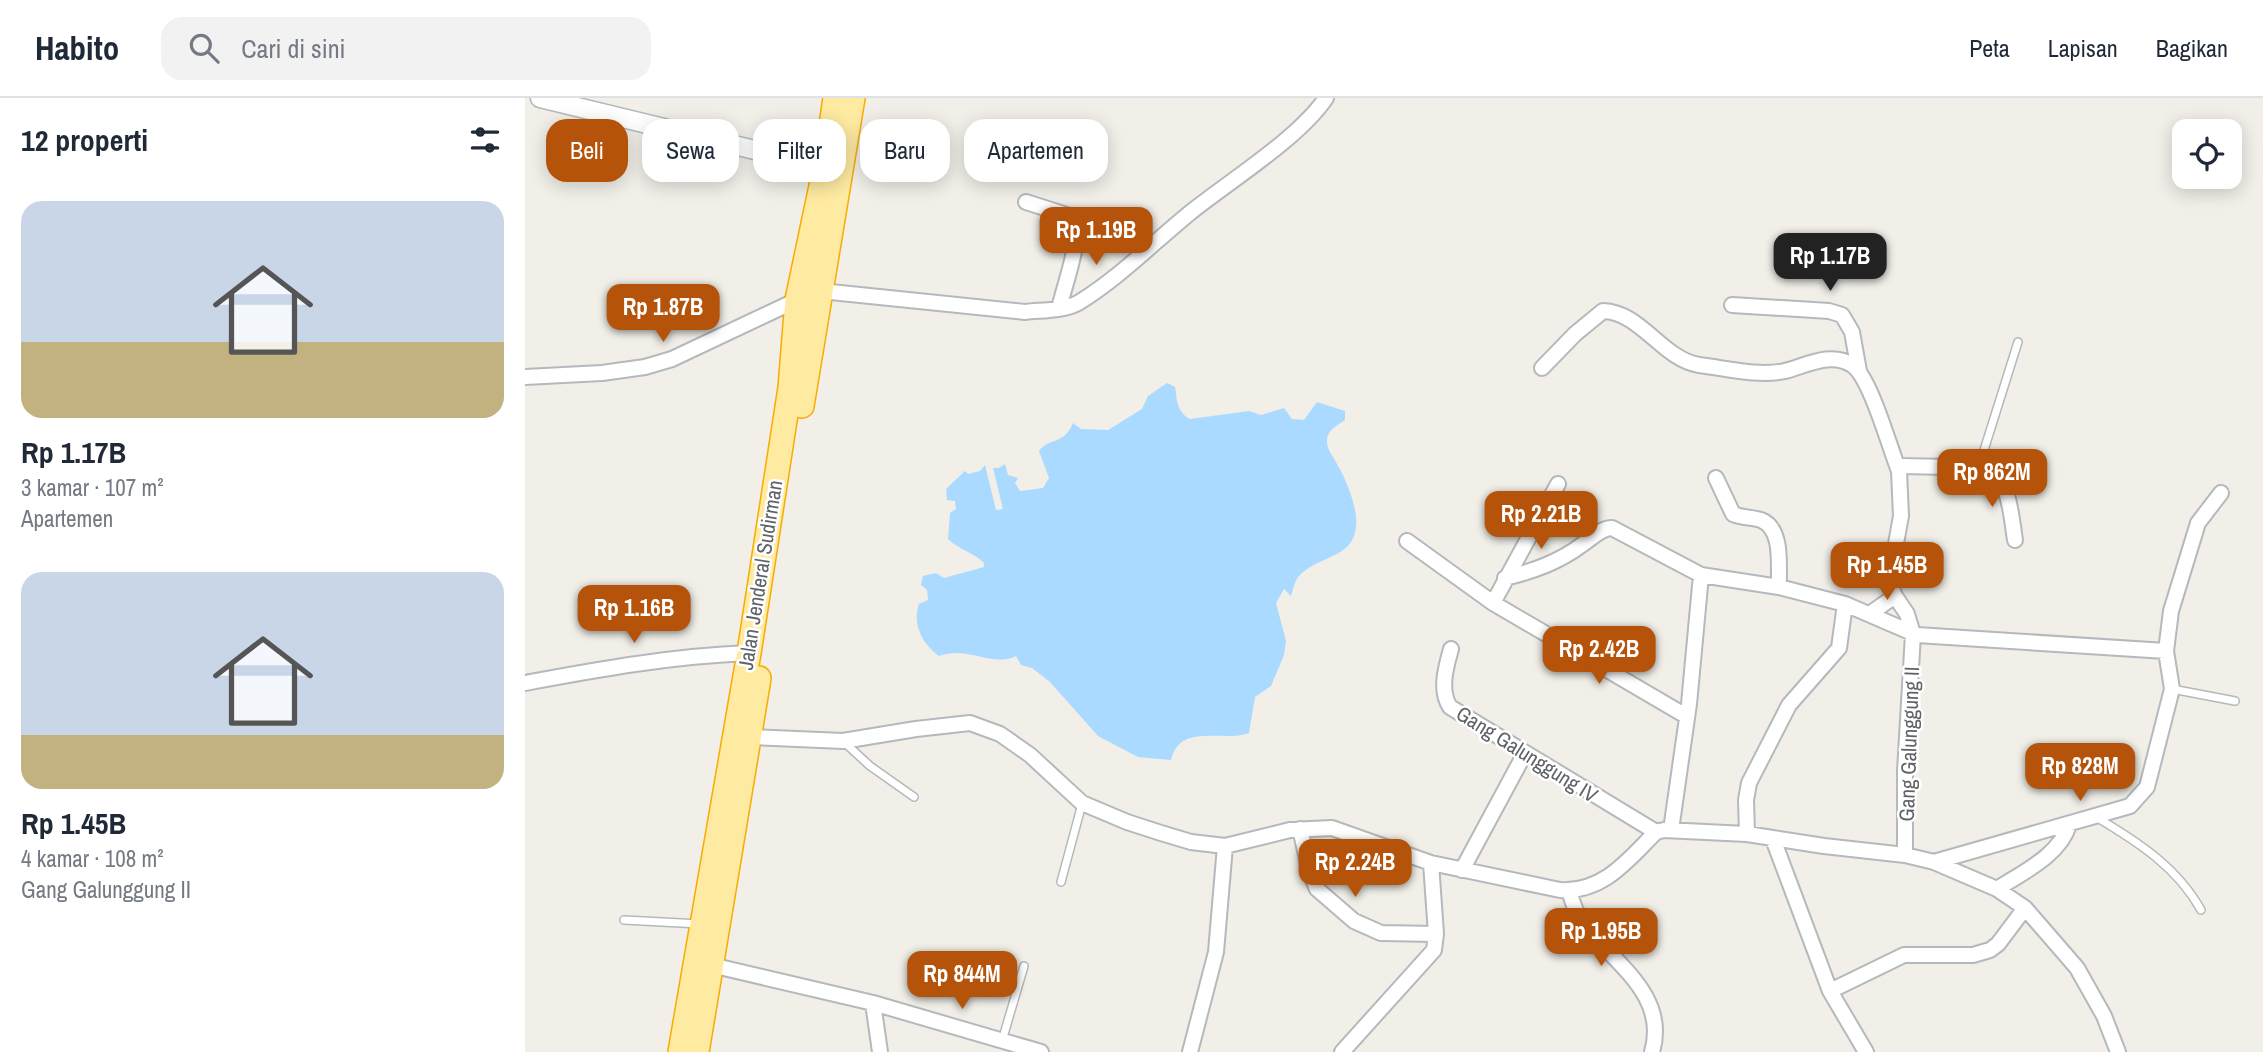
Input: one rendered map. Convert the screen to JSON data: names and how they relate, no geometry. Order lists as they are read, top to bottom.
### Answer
{
  "streets": {
    "highway": ["Jalan Jenderal Sudirman"],
    "street": ["Gang Galunggung II", "Gang Galunggung IV"]
  },
  "page": {
    "header": "Habito",
    "search": "Cari di sini",
    "nav": ["Peta", "Lapisan", "Bagikan"],
    "heading": "12 properti",
    "chip": [
      "Beli",
      "Sewa",
      "Filter",
      "Baru",
      "Apartemen"
    ],
    "list": [
      {
        "name": "Rp 1.17B",
        "note": "3 kamar · 107 m² · Apartemen"
      },
      {
        "name": "Rp 1.45B",
        "note": "4 kamar · 108 m² · Gang Galunggung II"
      }
    ],
    "price": [
      "Rp 1.19B",
      "Rp 1.17B",
      "Rp 1.87B",
      "Rp 862M",
      "Rp 2.21B",
      "Rp 1.45B",
      "Rp 1.16B",
      "Rp 2.42B",
      "Rp 828M",
      "Rp 2.24B",
      "Rp 1.95B",
      "Rp 844M"
    ]
  }
}
